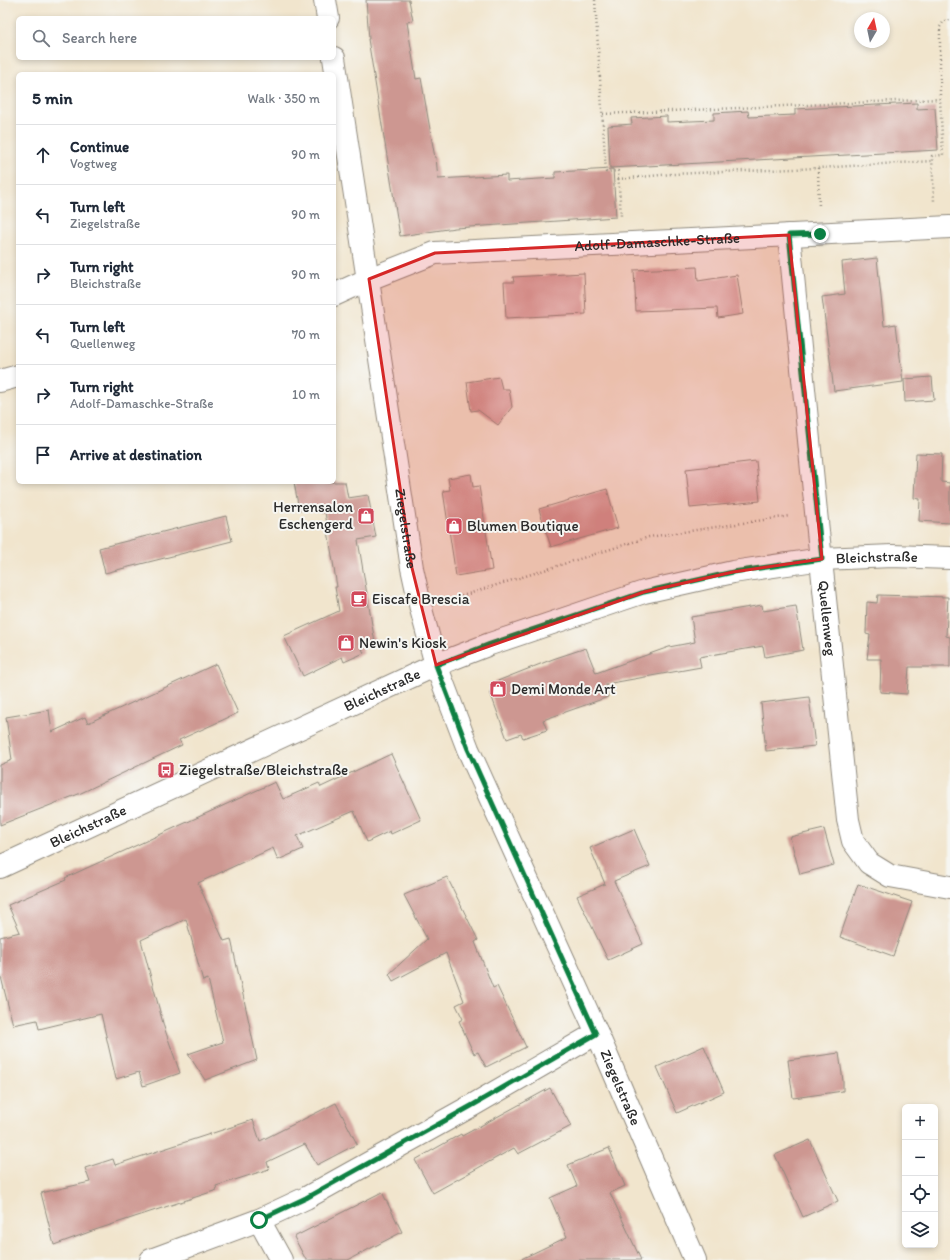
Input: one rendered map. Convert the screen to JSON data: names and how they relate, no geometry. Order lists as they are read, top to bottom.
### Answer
{
  "streets": {
    "street": [
      "Adolf-Damaschke-Straße",
      "Ziegelstraße",
      "Bleichstraße",
      "Quellenweg"
    ]
  },
  "crossings": [
    ["Adolf-Damaschke-Straße", "Ziegelstraße"],
    ["Adolf-Damaschke-Straße", "Quellenweg"],
    ["Ziegelstraße", "Bleichstraße"],
    ["Bleichstraße", "Quellenweg"]
  ],
  "places": {
    "shop": [
      "Herrensalon Eschengerd",
      "Blumen Boutique",
      "Newin's Kiosk",
      "Demi Monde Art"
    ],
    "cafe": ["Eiscafe Brescia"],
    "bus stop": ["Ziegelstraße/Bleichstraße"]
  },
  "north": "top",
  "page": {
    "search": "Search here",
    "heading": ["5 min", "Walk · 350 m"],
    "list": [
      ["Continue", "Vogtweg", "90 m"],
      ["Turn left", "Ziegelstraße", "90 m"],
      ["Turn right", "Bleichstraße", "90 m"],
      ["Turn left", "Quellenweg", "70 m"],
      ["Turn right", "Adolf-Damaschke-Straße", "10 m"],
      "Arrive at destination"
    ],
    "map_buttons": ["+", "−"]
  }
}
